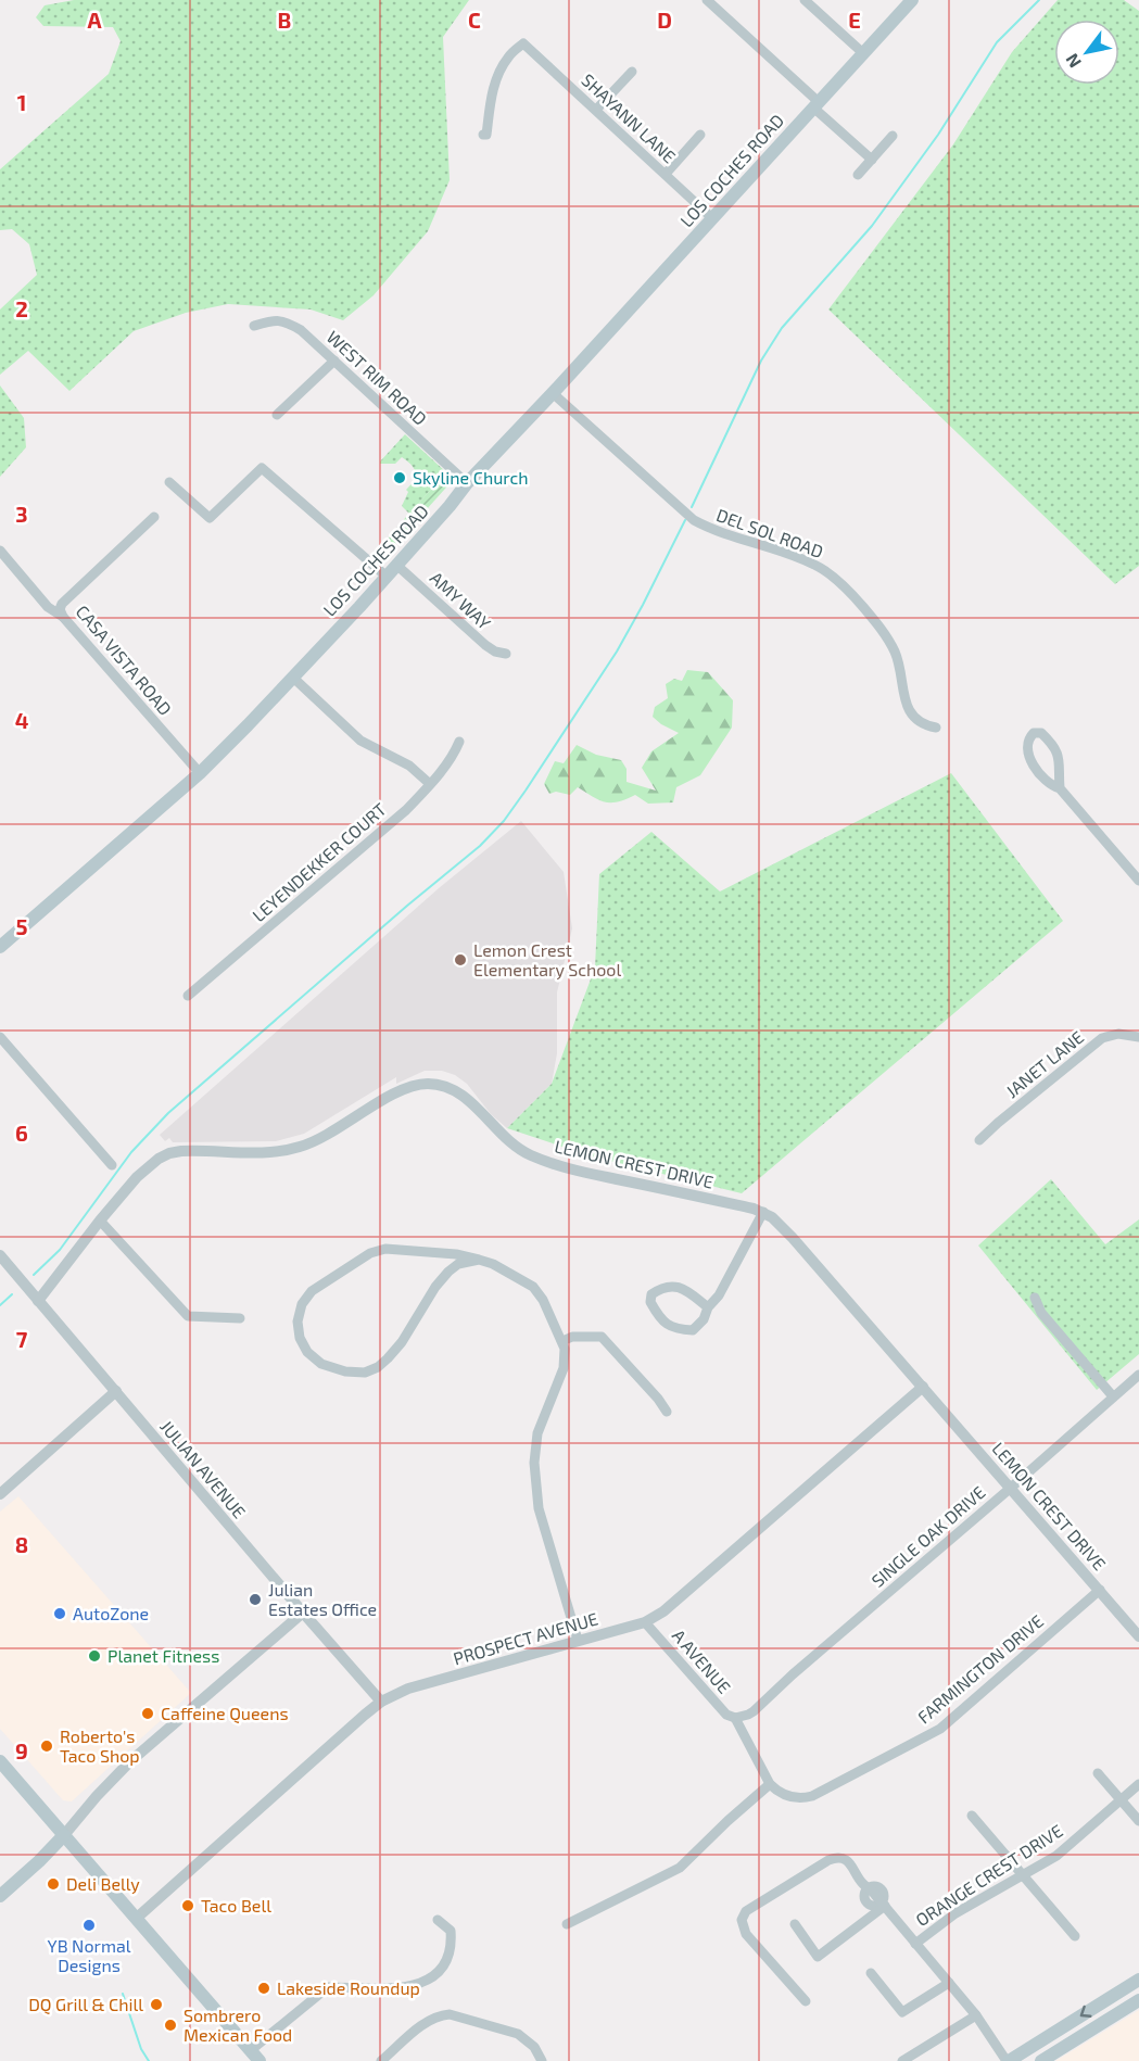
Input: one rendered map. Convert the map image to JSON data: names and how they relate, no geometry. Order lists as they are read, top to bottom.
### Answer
{
  "streets": {
    "main road": ["LOS COCHES ROAD"],
    "street": [
      "SHAYANN LANE",
      "WEST RIM ROAD",
      "DEL SOL ROAD",
      "AMY WAY",
      "CASA VISTA ROAD",
      "LEYENDEKKER COURT",
      "JANET LANE",
      "LEMON CREST DRIVE",
      "JULIAN AVENUE",
      "SINGLE OAK DRIVE",
      "PROSPECT AVENUE",
      "A AVENUE",
      "FARMINGTON DRIVE",
      "ORANGE CREST DRIVE"
    ]
  },
  "crossings": [
    ["SHAYANN LANE", "LOS COCHES ROAD"],
    ["LOS COCHES ROAD", "WEST RIM ROAD"],
    ["LOS COCHES ROAD", "DEL SOL ROAD"],
    ["LOS COCHES ROAD", "AMY WAY"],
    ["LOS COCHES ROAD", "CASA VISTA ROAD"],
    ["LEMON CREST DRIVE", "JULIAN AVENUE"],
    ["LEMON CREST DRIVE", "SINGLE OAK DRIVE"],
    ["LEMON CREST DRIVE", "PROSPECT AVENUE"],
    ["LEMON CREST DRIVE", "FARMINGTON DRIVE"],
    ["JULIAN AVENUE", "PROSPECT AVENUE"],
    ["SINGLE OAK DRIVE", "A AVENUE"],
    ["PROSPECT AVENUE", "A AVENUE"]
  ],
  "places": [
    "Skyline Church",
    "Lemon Crest Elementary School",
    "Julian Estates Office",
    "AutoZone",
    "Planet Fitness",
    "Caffeine Queens",
    "Roberto's Taco Shop",
    "Deli Belly",
    "Taco Bell",
    "YB Normal Designs",
    "Lakeside Roundup",
    "DQ Grill & Chill",
    "Sombrero Mexican Food"
  ],
  "north": "bottom left",
  "grid": {
    "columns": [
      "A",
      "B",
      "C",
      "D",
      "E"
    ],
    "rows": [
      "1",
      "2",
      "3",
      "4",
      "5",
      "6",
      "7",
      "8",
      "9"
    ]
  }
}
